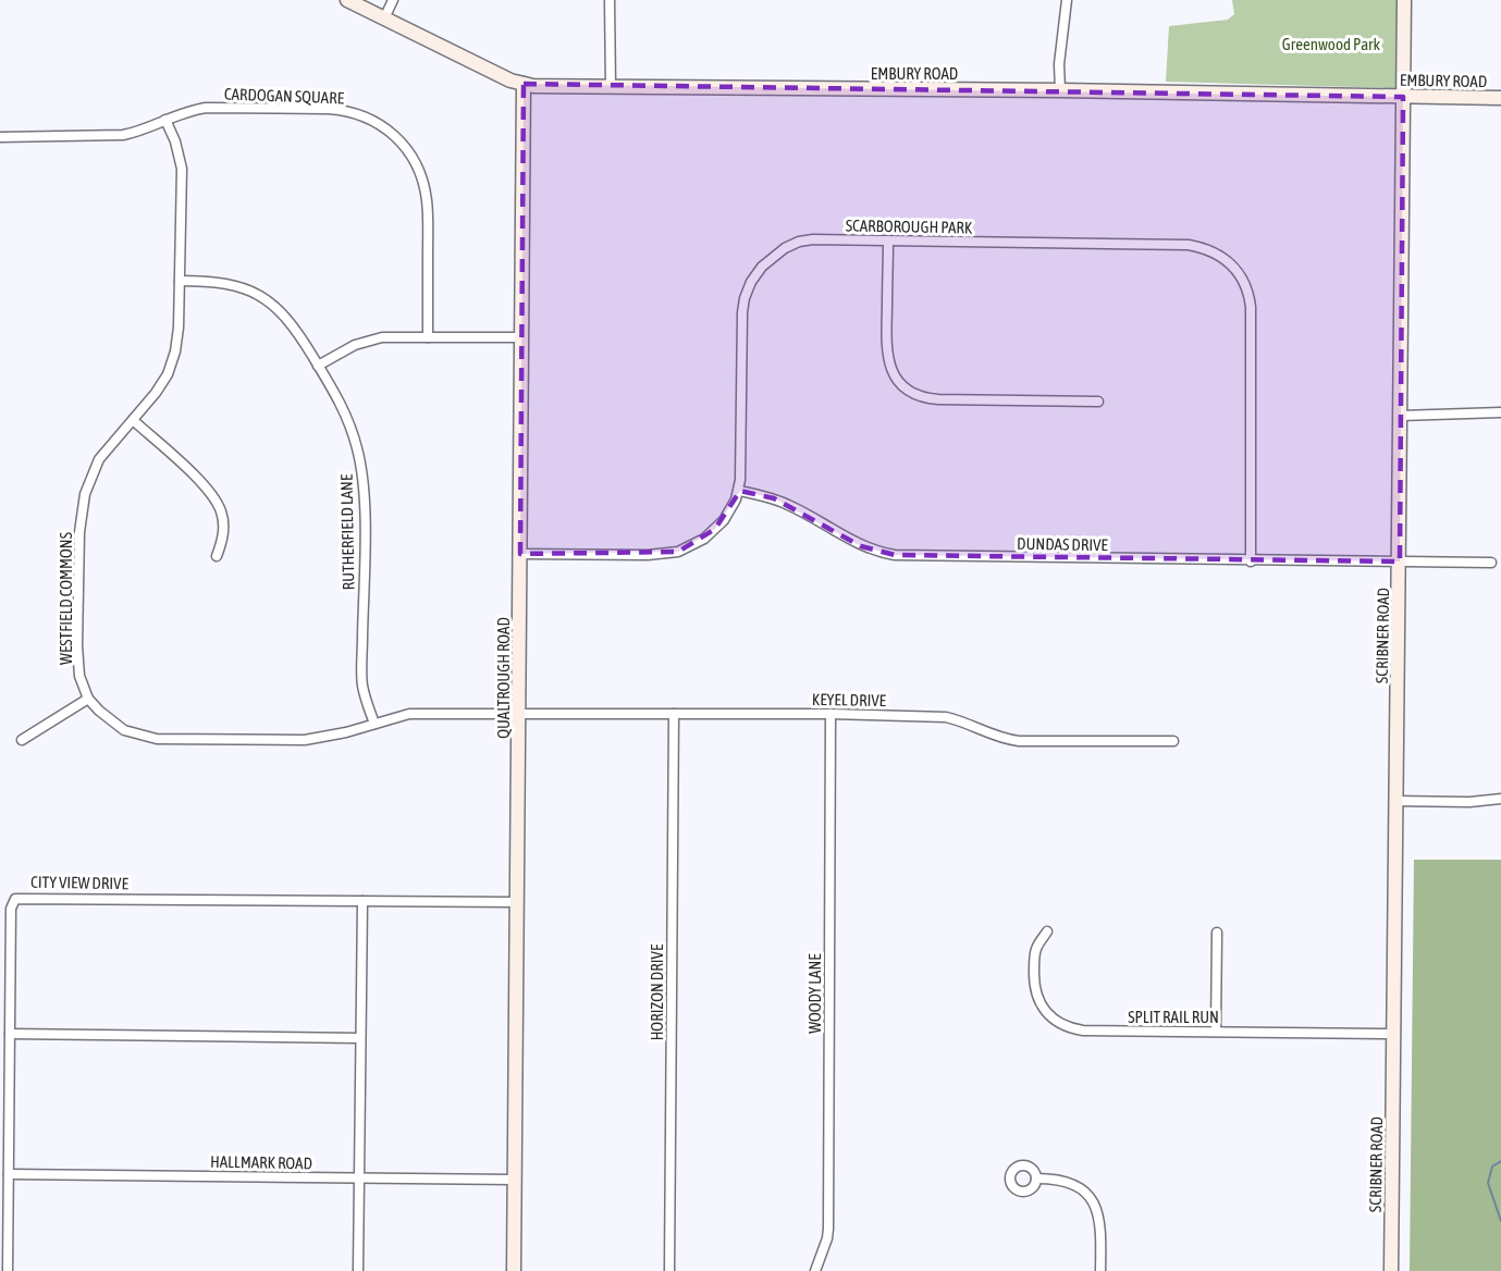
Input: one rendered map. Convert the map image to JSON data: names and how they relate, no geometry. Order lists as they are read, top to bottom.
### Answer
{
  "streets": {
    "street": [
      "EMBURY ROAD",
      "CARDOGAN SQUARE",
      "SCARBOROUGH PARK",
      "RUTHERFIELD LANE",
      "DUNDAS DRIVE",
      "WESTFIELD COMMONS",
      "SCRIBNER ROAD",
      "QUALTROUGH ROAD",
      "KEYEL DRIVE",
      "CITY VIEW DRIVE",
      "HORIZON DRIVE",
      "WOODY LANE",
      "SPLIT RAIL RUN",
      "HALLMARK ROAD"
    ]
  },
  "crossings": [
    ["EMBURY ROAD", "SCRIBNER ROAD"],
    ["EMBURY ROAD", "QUALTROUGH ROAD"],
    ["CARDOGAN SQUARE", "WESTFIELD COMMONS"],
    ["SCARBOROUGH PARK", "DUNDAS DRIVE"],
    ["SCARBOROUGH PARK", "QUALTROUGH ROAD"],
    ["RUTHERFIELD LANE", "WESTFIELD COMMONS"],
    ["DUNDAS DRIVE", "SCRIBNER ROAD"],
    ["SCRIBNER ROAD", "SPLIT RAIL RUN"],
    ["QUALTROUGH ROAD", "KEYEL DRIVE"],
    ["QUALTROUGH ROAD", "CITY VIEW DRIVE"],
    ["QUALTROUGH ROAD", "HALLMARK ROAD"],
    ["KEYEL DRIVE", "HORIZON DRIVE"],
    ["KEYEL DRIVE", "WOODY LANE"],
    ["CITY VIEW DRIVE", "HALLMARK ROAD"]
  ],
  "parks": ["Greenwood Park"]
}
